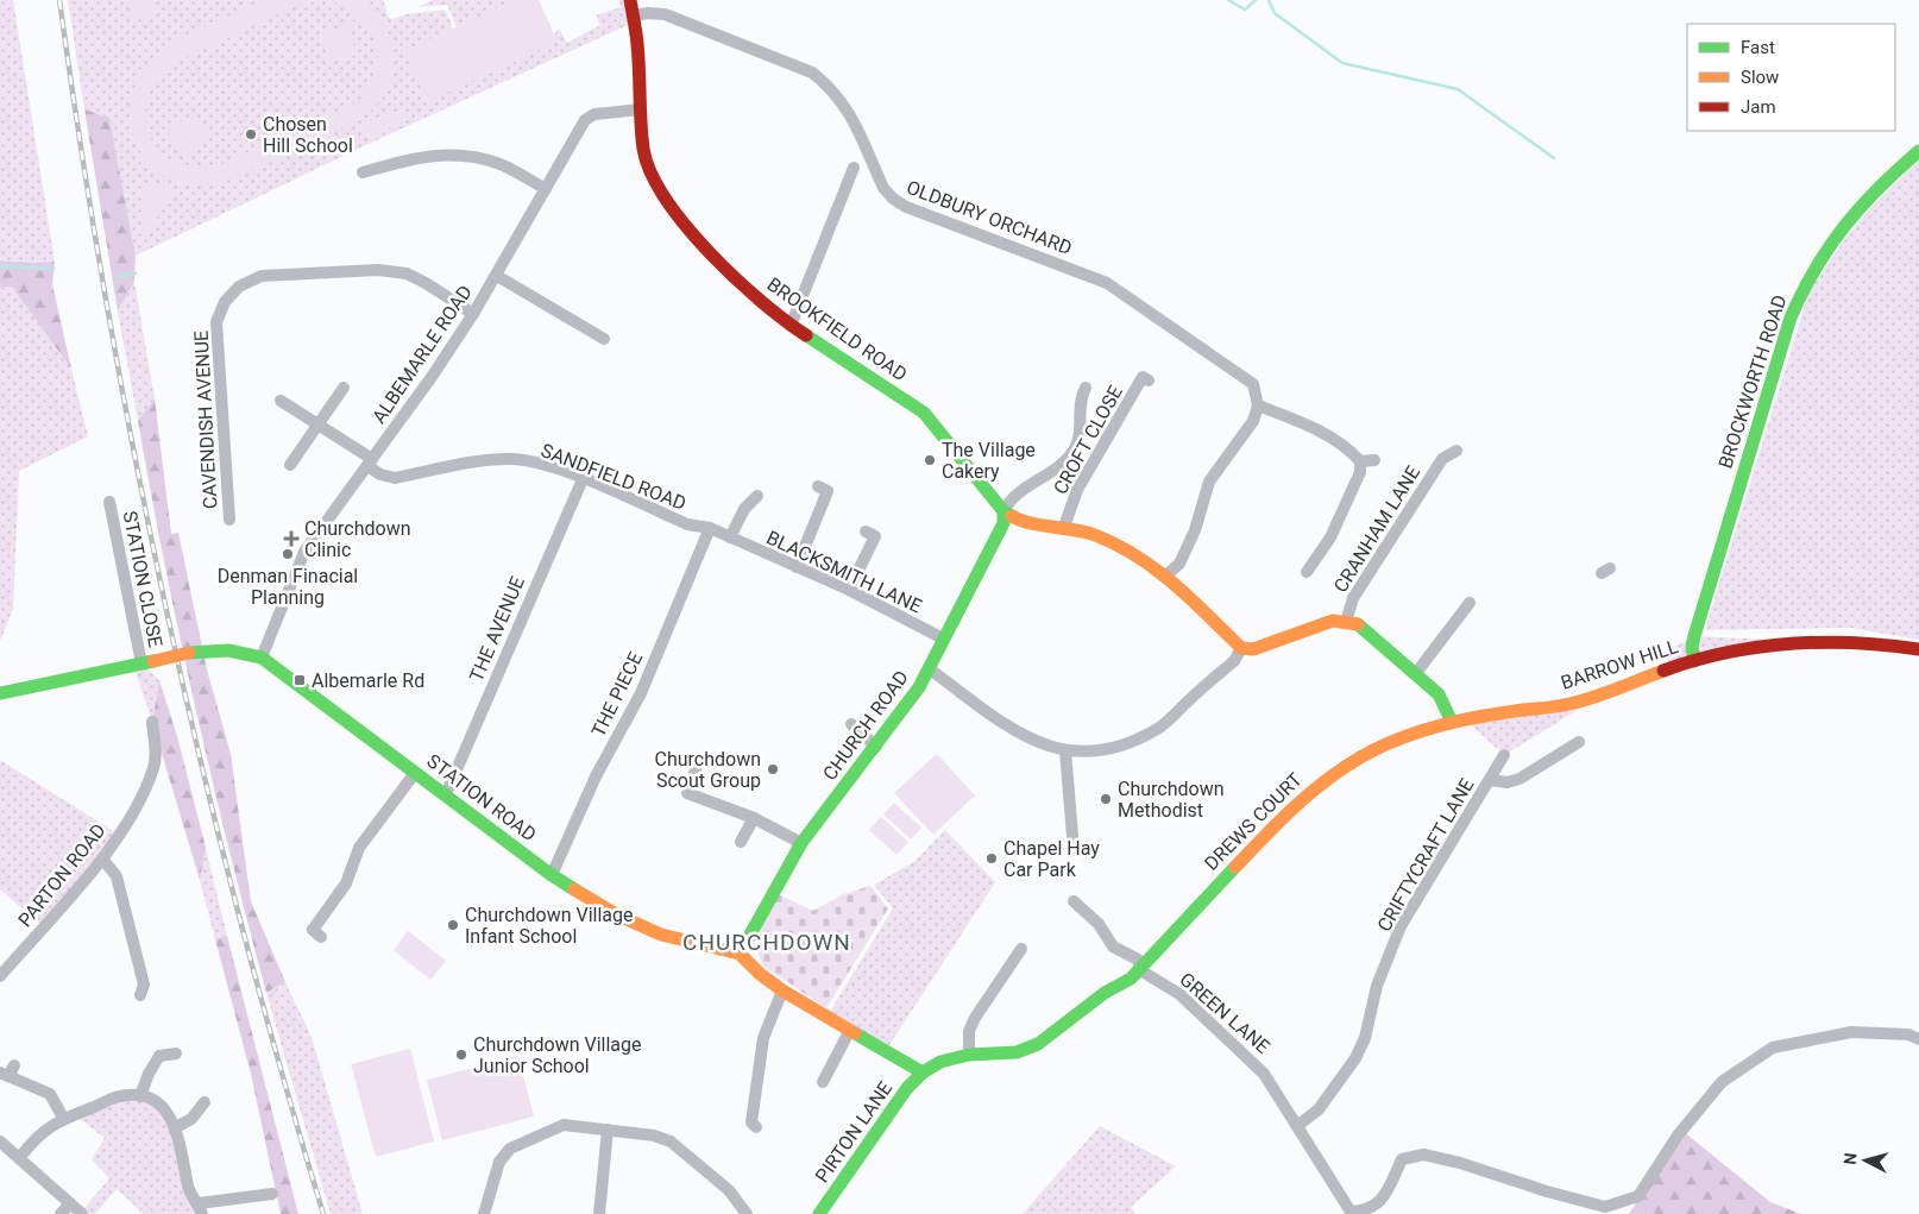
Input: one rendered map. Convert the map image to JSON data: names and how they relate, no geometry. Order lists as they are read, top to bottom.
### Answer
{
  "streets": {
    "street": [
      "OLDBURY ORCHARD",
      "BROOKFIELD ROAD",
      "ALBEMARLE ROAD",
      "BROCKWORTH ROAD",
      "CAVENDISH AVENUE",
      "CROFT CLOSE",
      "SANDFIELD ROAD",
      "CRANHAM LANE",
      "BLACKSMITH LANE",
      "STATION CLOSE",
      "THE AVENUE",
      "BARROW HILL",
      "THE PIECE",
      "CHURCH ROAD",
      "STATION ROAD",
      "DREWS COURT",
      "CRIFTYCRAFT LANE",
      "PARTON ROAD",
      "GREEN LANE",
      "PIRTON LANE"
    ]
  },
  "crossings": [
    ["OLDBURY ORCHARD", "BROOKFIELD ROAD"],
    ["BROOKFIELD ROAD", "ALBEMARLE ROAD"],
    ["BROOKFIELD ROAD", "CHURCH ROAD"],
    ["ALBEMARLE ROAD", "CAVENDISH AVENUE"],
    ["ALBEMARLE ROAD", "SANDFIELD ROAD"],
    ["ALBEMARLE ROAD", "STATION ROAD"],
    ["BROCKWORTH ROAD", "BARROW HILL"],
    ["SANDFIELD ROAD", "BLACKSMITH LANE"],
    ["SANDFIELD ROAD", "THE AVENUE"],
    ["SANDFIELD ROAD", "THE PIECE"],
    ["BLACKSMITH LANE", "THE PIECE"],
    ["BLACKSMITH LANE", "CHURCH ROAD"],
    ["STATION CLOSE", "STATION ROAD"],
    ["THE AVENUE", "STATION ROAD"],
    ["BARROW HILL", "DREWS COURT"],
    ["THE PIECE", "STATION ROAD"],
    ["CHURCH ROAD", "STATION ROAD"],
    ["STATION ROAD", "PIRTON LANE"],
    ["DREWS COURT", "GREEN LANE"],
    ["CRIFTYCRAFT LANE", "GREEN LANE"]
  ],
  "districts": ["CHURCHDOWN"],
  "places": {
    "other": [
      "Chosen Hill School",
      "The Village Cakery",
      "Denman Finacial Planning",
      "Churchdown Scout Group",
      "Churchdown Methodist",
      "Chapel Hay Car Park",
      "Churchdown Village Infant School",
      "Churchdown Village Junior School"
    ],
    "health": ["Churchdown Clinic"],
    "transit": ["Albemarle Rd"]
  },
  "legend": ["Fast", "Slow", "Jam"],
  "north": "left"
}
